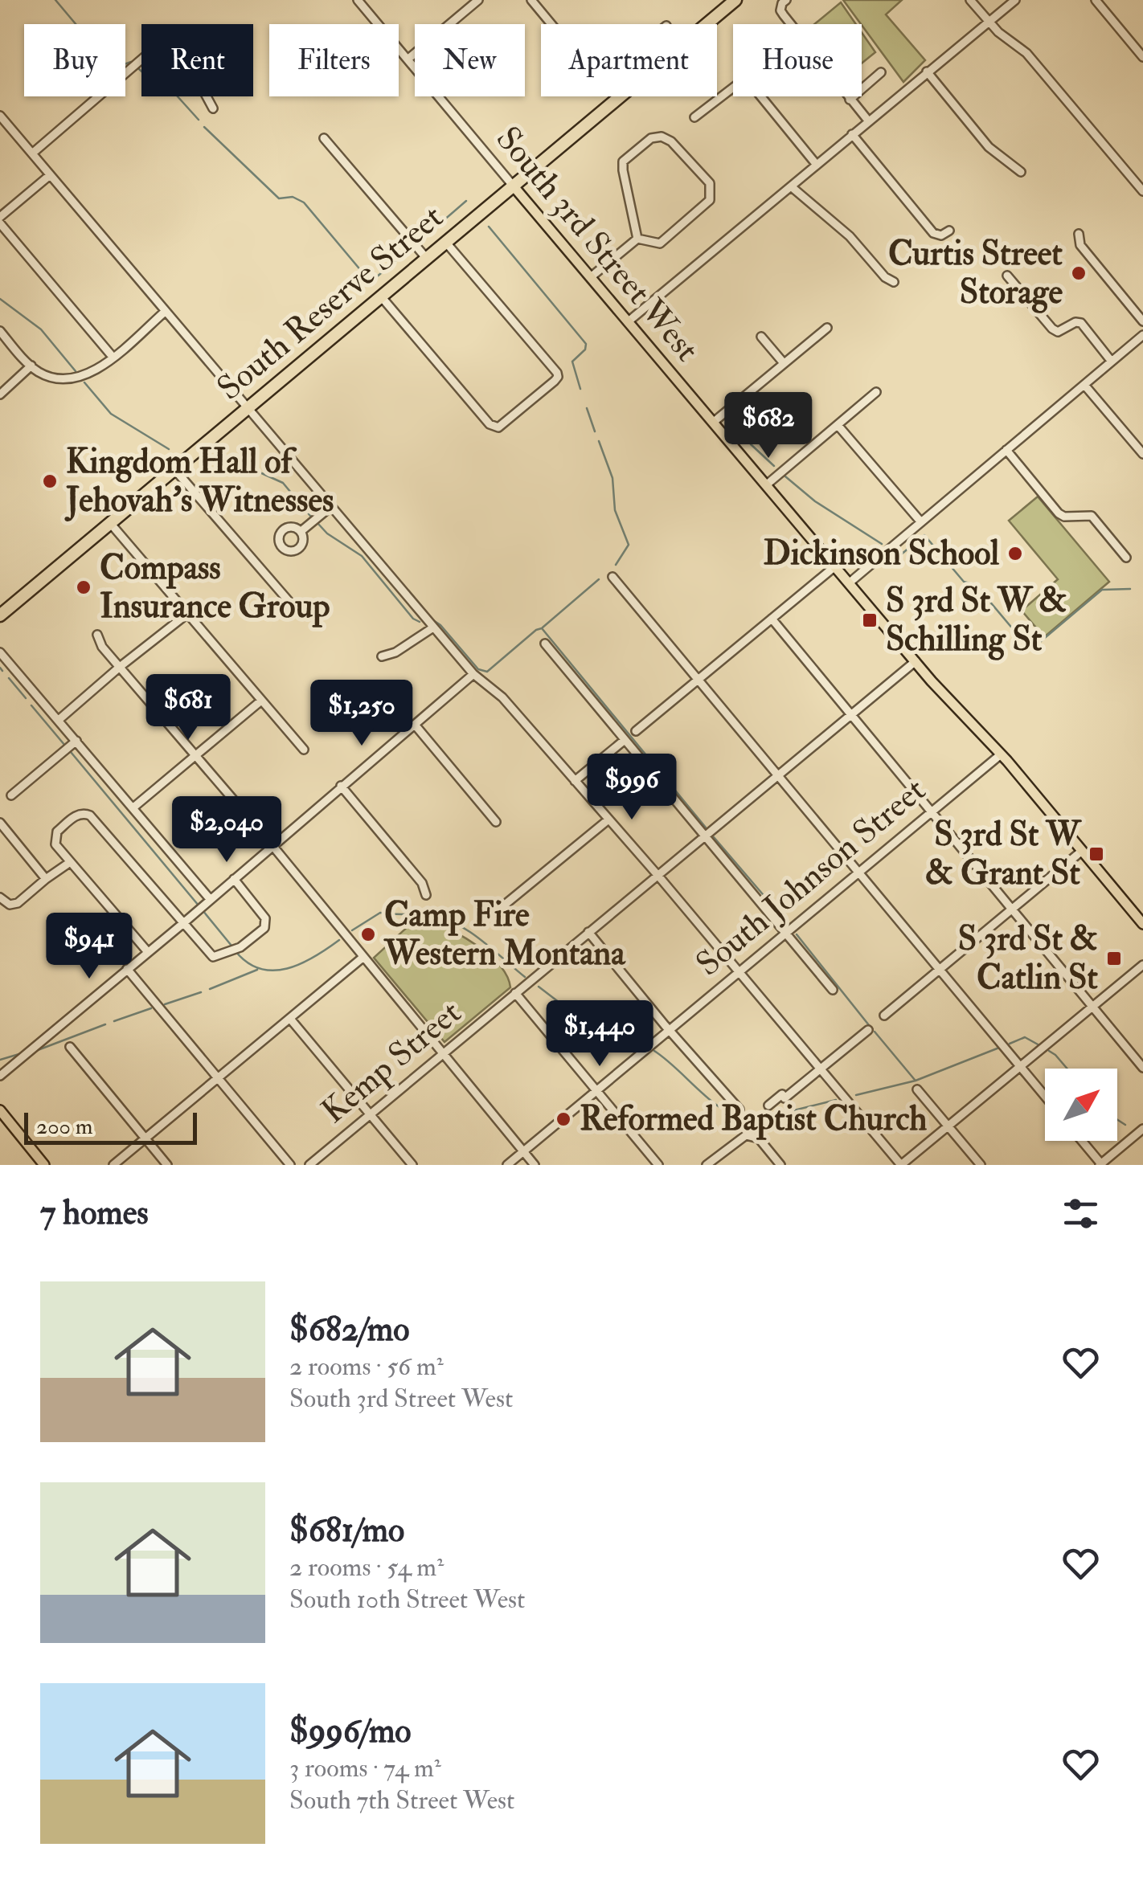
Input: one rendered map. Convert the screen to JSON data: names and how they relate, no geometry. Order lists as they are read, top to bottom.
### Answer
{
  "streets": {
    "highway": ["South Reserve Street"],
    "main road": ["South 3rd Street West"],
    "street": ["South Johnson Street", "Kemp Street"]
  },
  "crossings": [
    ["South 3rd Street West", "South Reserve Street"],
    ["South 3rd Street West", "South Johnson Street"],
    ["South 3rd Street West", "Kemp Street"]
  ],
  "places": {
    "other": [
      "Curtis Street Storage",
      "Kingdom Hall of Jehovah's Witnesses",
      "Dickinson School",
      "Compass Insurance Group",
      "Camp Fire Western Montana",
      "Reformed Baptist Church"
    ],
    "transit": ["S 3rd St W & Schilling St", "S 3rd St W & Grant St", "S 3rd St & Catlin St"]
  },
  "scale_bar": "200 m",
  "north": "top right",
  "page": {
    "chip": [
      "Buy",
      "Rent",
      "Filters",
      "New",
      "Apartment",
      "House"
    ],
    "price": [
      "$682",
      "$681",
      "$1,250",
      "$996",
      "$2,040",
      "$941",
      "$1,440"
    ],
    "scale": "200 m",
    "heading": "7 homes",
    "list": [
      {
        "name": "$682/mo",
        "note": "2 rooms · 56 m² · South 3rd Street West"
      },
      {
        "name": "$681/mo",
        "note": "2 rooms · 54 m² · South 10th Street West"
      },
      {
        "name": "$996/mo",
        "note": "3 rooms · 74 m² · South 7th Street West"
      }
    ]
  }
}
